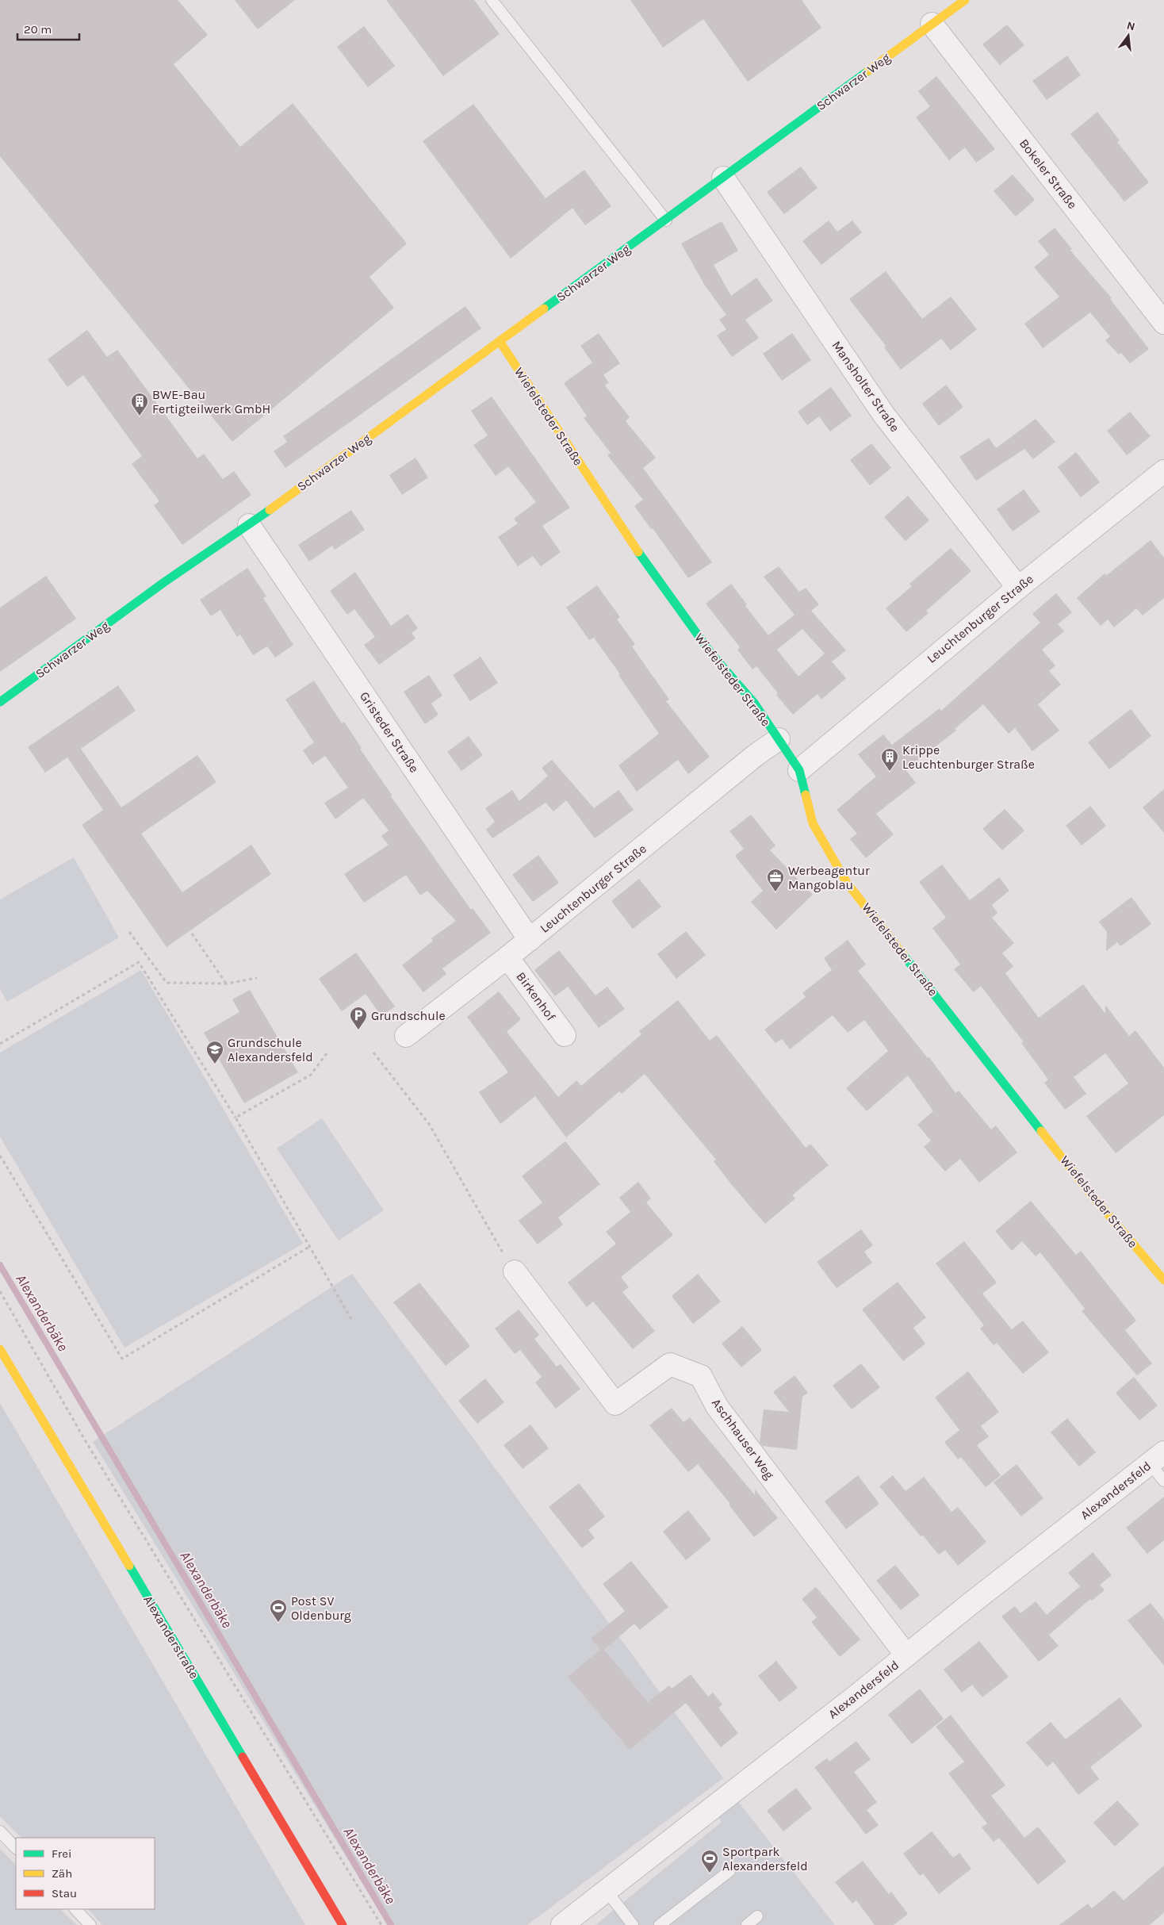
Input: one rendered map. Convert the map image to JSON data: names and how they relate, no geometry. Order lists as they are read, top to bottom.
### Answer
{
  "streets": {
    "street": [
      "Schwarzer Weg",
      "Bokeler Straße",
      "Mansholter Straße",
      "Wiefelsteder Straße",
      "Leuchtenburger Straße",
      "Gristeder Straße",
      "Birkenhof",
      "Aschhauser Weg",
      "Alexandersfeld",
      "Alexanderstraße"
    ]
  },
  "crossings": [
    ["Schwarzer Weg", "Bokeler Straße"],
    ["Schwarzer Weg", "Mansholter Straße"],
    ["Schwarzer Weg", "Wiefelsteder Straße"],
    ["Schwarzer Weg", "Gristeder Straße"],
    ["Mansholter Straße", "Leuchtenburger Straße"],
    ["Wiefelsteder Straße", "Leuchtenburger Straße"],
    ["Leuchtenburger Straße", "Gristeder Straße"],
    ["Leuchtenburger Straße", "Birkenhof"],
    ["Aschhauser Weg", "Alexandersfeld"]
  ],
  "water": ["Alexanderbäke"],
  "places": {
    "building": ["BWE-Bau Fertigteilwerk GmbH", "Krippe Leuchtenburger Straße"],
    "office": ["Werbeagentur Mangoblau"],
    "parking": ["Grundschule"],
    "school or university": ["Grundschule Alexandersfeld"],
    "sports": ["Post SV Oldenburg", "Sportpark Alexandersfeld"]
  },
  "legend": ["Frei", "Zäh", "Stau"],
  "scale_bar": "20 m",
  "north": "top"
}
